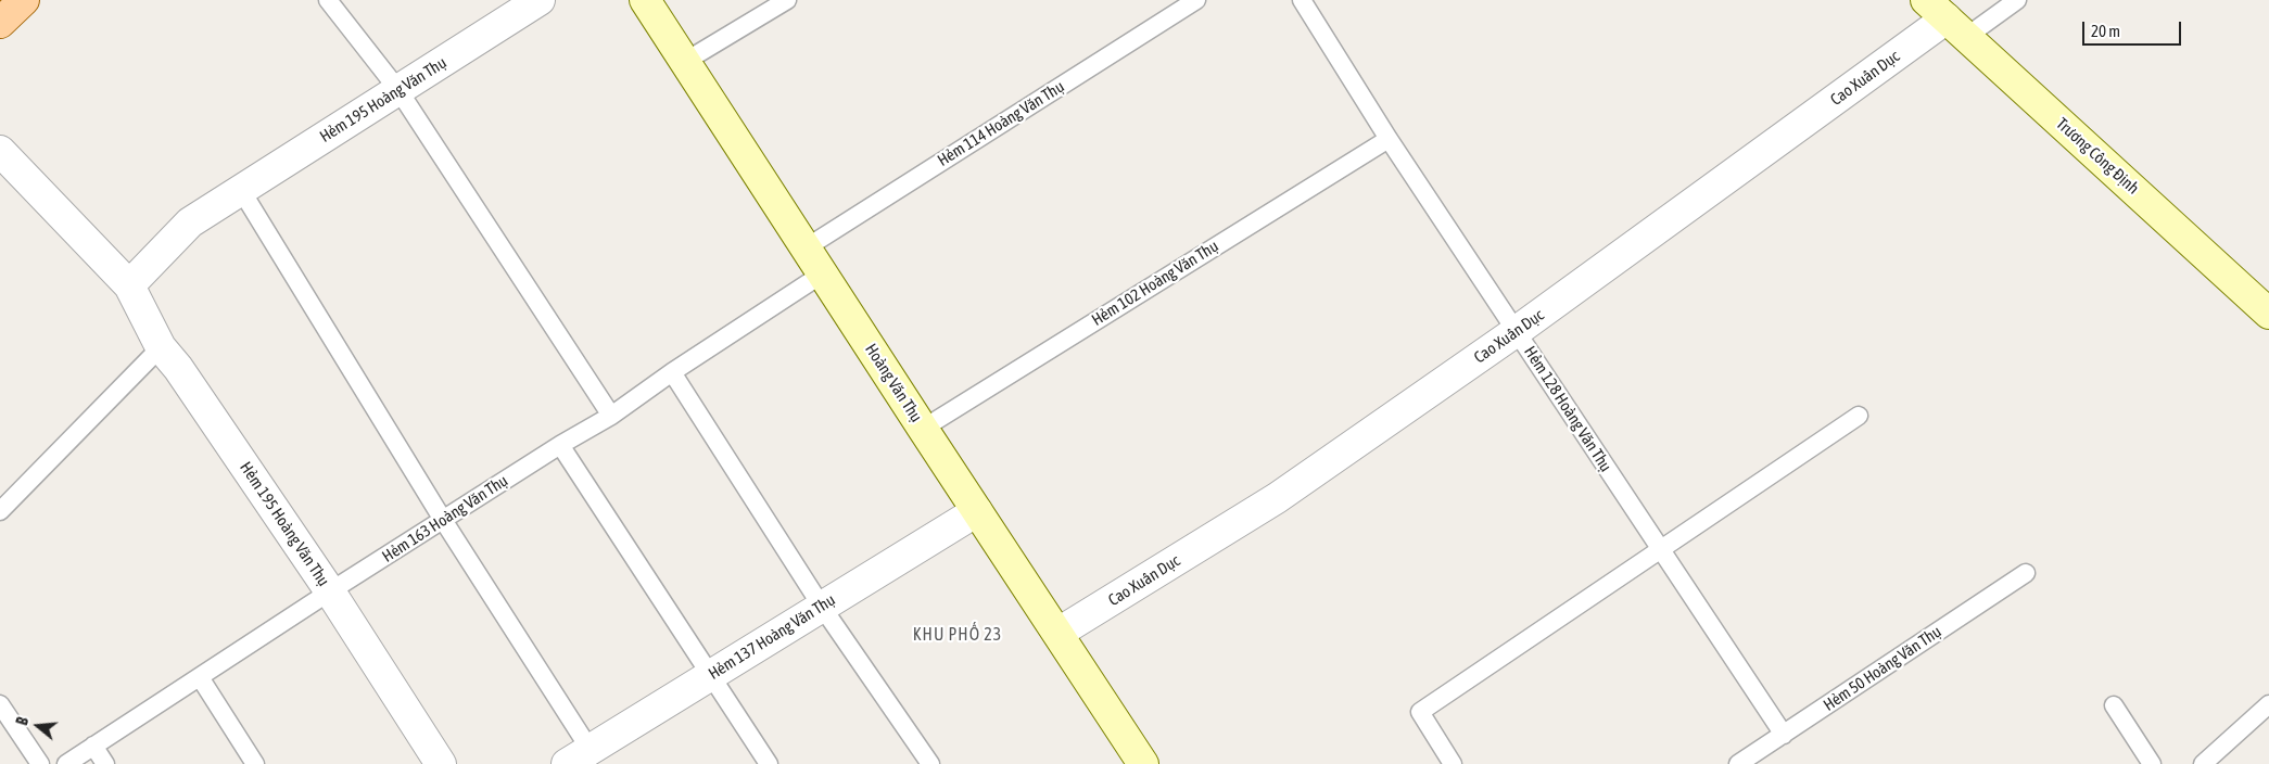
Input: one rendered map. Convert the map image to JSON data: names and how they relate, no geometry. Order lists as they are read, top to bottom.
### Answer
{
  "streets": {
    "street": [
      "Cao Xuân Dục",
      "Hẻm 195 Hoàng Văn Thụ",
      "Trương Công Định",
      "Hoàng Văn Thụ",
      "Hẻm 137 Hoàng Văn Thụ"
    ],
    "lane": [
      "Hẻm 114 Hoàng Văn Thụ",
      "Hẻm 102 Hoàng Văn Thụ",
      "Hẻm 128 Hoàng Văn Thụ",
      "Hẻm 163 Hoàng Văn Thụ",
      "Hẻm 50 Hoàng Văn Thụ"
    ]
  },
  "crossings": [
    ["Cao Xuân Dục", "Trương Công Định"],
    ["Cao Xuân Dục", "Hoàng Văn Thụ"],
    ["Cao Xuân Dục", "Hẻm 128 Hoàng Văn Thụ"],
    ["Hẻm 195 Hoàng Văn Thụ", "Hẻm 163 Hoàng Văn Thụ"],
    ["Hẻm 114 Hoàng Văn Thụ", "Hoàng Văn Thụ"],
    ["Hẻm 102 Hoàng Văn Thụ", "Hoàng Văn Thụ"],
    ["Hẻm 102 Hoàng Văn Thụ", "Hẻm 128 Hoàng Văn Thụ"],
    ["Hoàng Văn Thụ", "Hẻm 163 Hoàng Văn Thụ"],
    ["Hoàng Văn Thụ", "Hẻm 137 Hoàng Văn Thụ"],
    ["Hẻm 128 Hoàng Văn Thụ", "Hẻm 50 Hoàng Văn Thụ"]
  ],
  "districts": ["KHU PHỐ 23"],
  "scale_bar": "20 m",
  "north": "left"
}
